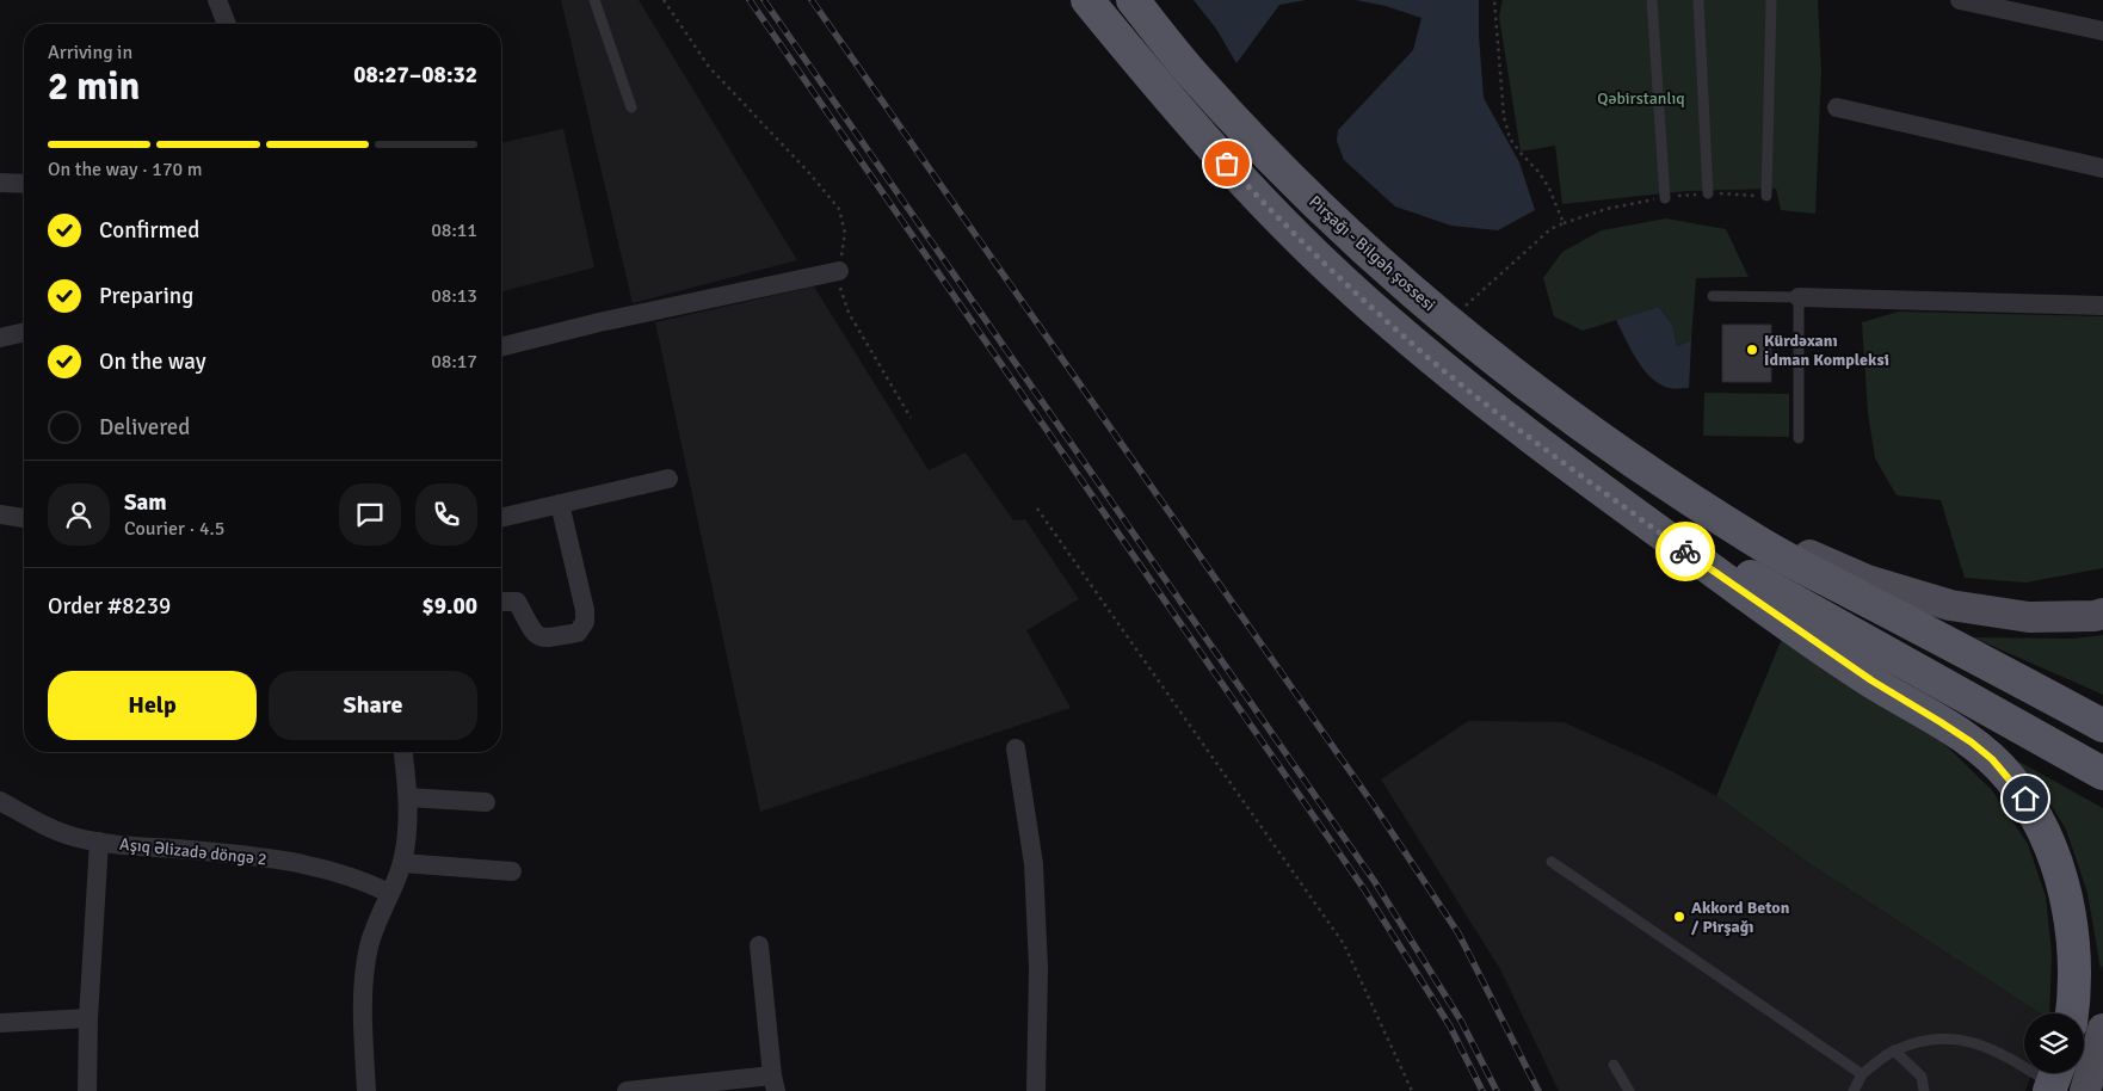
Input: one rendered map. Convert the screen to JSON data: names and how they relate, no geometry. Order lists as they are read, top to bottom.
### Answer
{
  "streets": {
    "highway": ["Pirşağı - Bilgəh şossesi"],
    "street": ["Aşıq Əlizadə döngə 2"]
  },
  "parks": ["Qəbirstanlıq"],
  "places": ["Kürdəxanı İdman Kompleksi", "Akkord Beton / Pirşağı"],
  "page": {
    "heading": ["2 min", "Arriving in", "08:27–08:32"],
    "panel": [
      "Sam",
      "Courier · 4.5",
      "Order #8239",
      "$9.00"
    ],
    "bar": "On the way · 170 m",
    "list": [
      ["Confirmed", "08:11"],
      ["Preparing", "08:13"],
      ["On the way", "08:17"],
      "Delivered"
    ],
    "buttons": ["Help", "Share"]
  }
}
